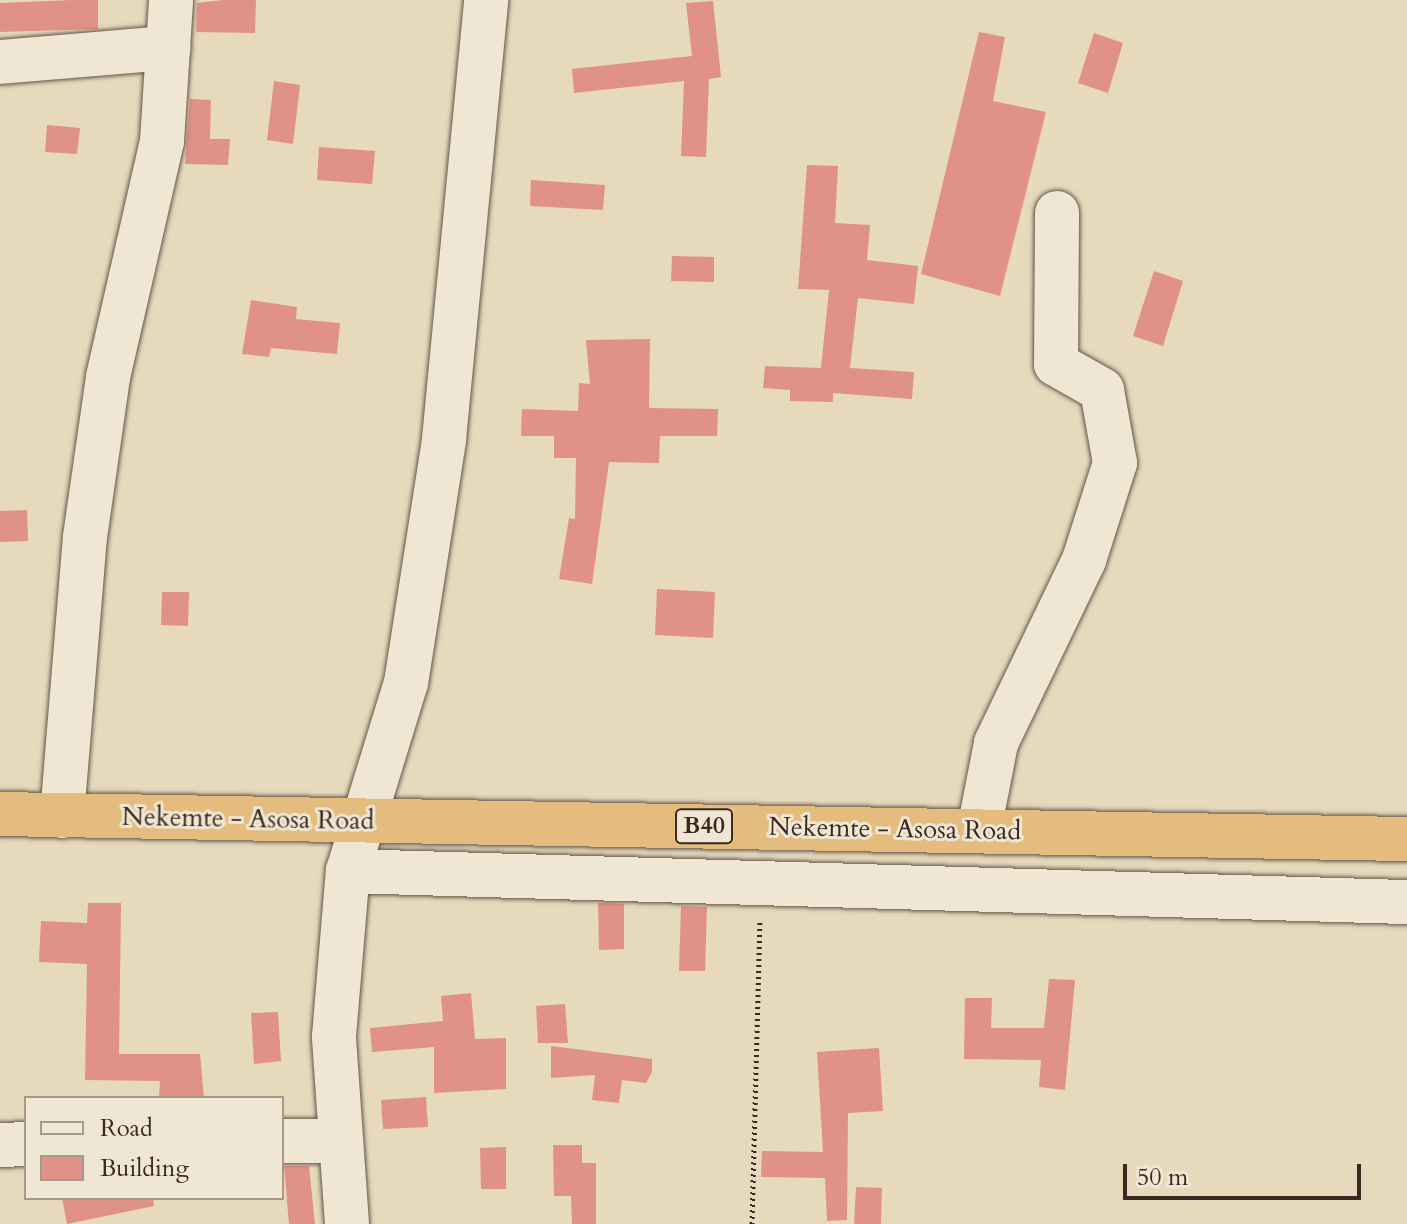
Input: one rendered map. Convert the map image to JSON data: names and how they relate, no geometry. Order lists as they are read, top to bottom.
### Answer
{
  "streets": {
    "highway": ["Nekemte - Asosa Road", "B40"]
  },
  "legend": ["Road", "Building"],
  "scale_bar": "50 m"
}
